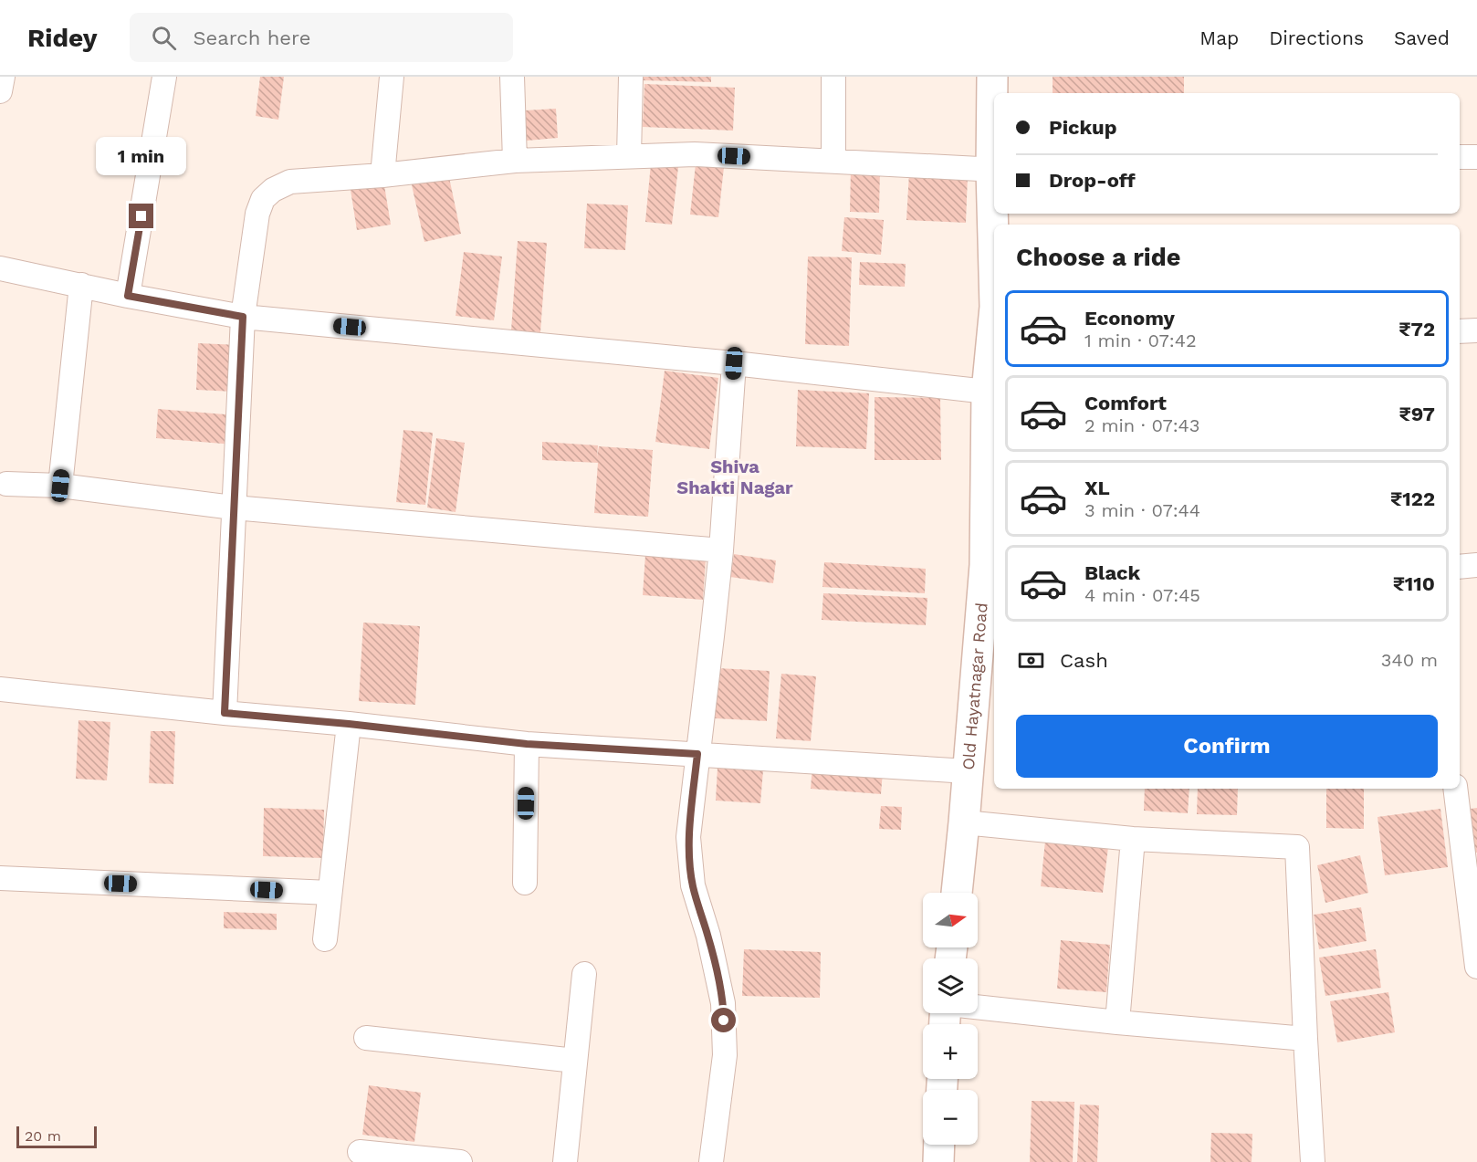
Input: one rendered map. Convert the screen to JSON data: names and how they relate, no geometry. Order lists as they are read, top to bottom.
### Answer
{
  "streets": {
    "street": ["Old Hayatnagar Road"]
  },
  "districts": ["Shiva Shakti Nagar"],
  "scale_bar": "20 m",
  "north": "right",
  "page": {
    "header": "Ridey",
    "search": "Search here",
    "nav": ["Map", "Directions", "Saved"],
    "banner": ["Pickup", "Drop-off"],
    "bubble": "1 min",
    "heading": "Choose a ride",
    "list": [
      {
        "name": "Economy",
        "note": "1 min · 07:42",
        "value": "₹72"
      },
      {
        "name": "Comfort",
        "note": "2 min · 07:43",
        "value": "₹97"
      },
      {
        "name": "XL",
        "note": "3 min · 07:44",
        "value": "₹122"
      },
      {
        "name": "Black",
        "note": "4 min · 07:45",
        "value": "₹110"
      }
    ],
    "pay": ["Cash", "340 m"],
    "buttons": "Confirm",
    "map_buttons": ["+", "−"],
    "scale": "20 m"
  }
}
